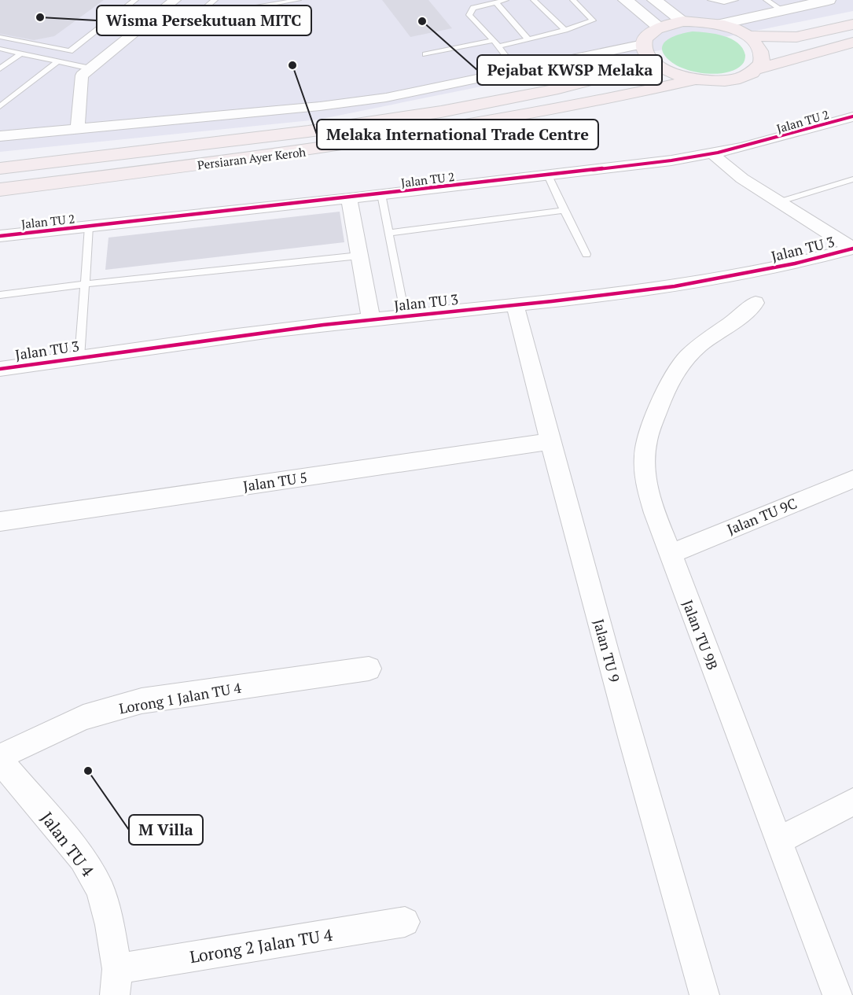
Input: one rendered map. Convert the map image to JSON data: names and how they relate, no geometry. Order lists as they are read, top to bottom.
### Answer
{
  "streets": {
    "main road": ["Persiaran Ayer Keroh"],
    "street": [
      "Jalan TU 2",
      "Jalan TU 3",
      "Jalan TU 5",
      "Jalan TU 9C",
      "Jalan TU 9B",
      "Jalan TU 9",
      "Lorong 1 Jalan TU 4",
      "Jalan TU 4",
      "Lorong 2 Jalan TU 4"
    ]
  },
  "crossings": [
    ["Jalan TU 3", "Jalan TU 9"],
    ["Jalan TU 5", "Jalan TU 9"],
    ["Jalan TU 9C", "Jalan TU 9B"],
    ["Jalan TU 4", "Lorong 2 Jalan TU 4"]
  ],
  "places": [
    "Wisma Persekutuan MITC",
    "Pejabat KWSP Melaka",
    "Melaka International Trade Centre",
    "M Villa"
  ]
}
